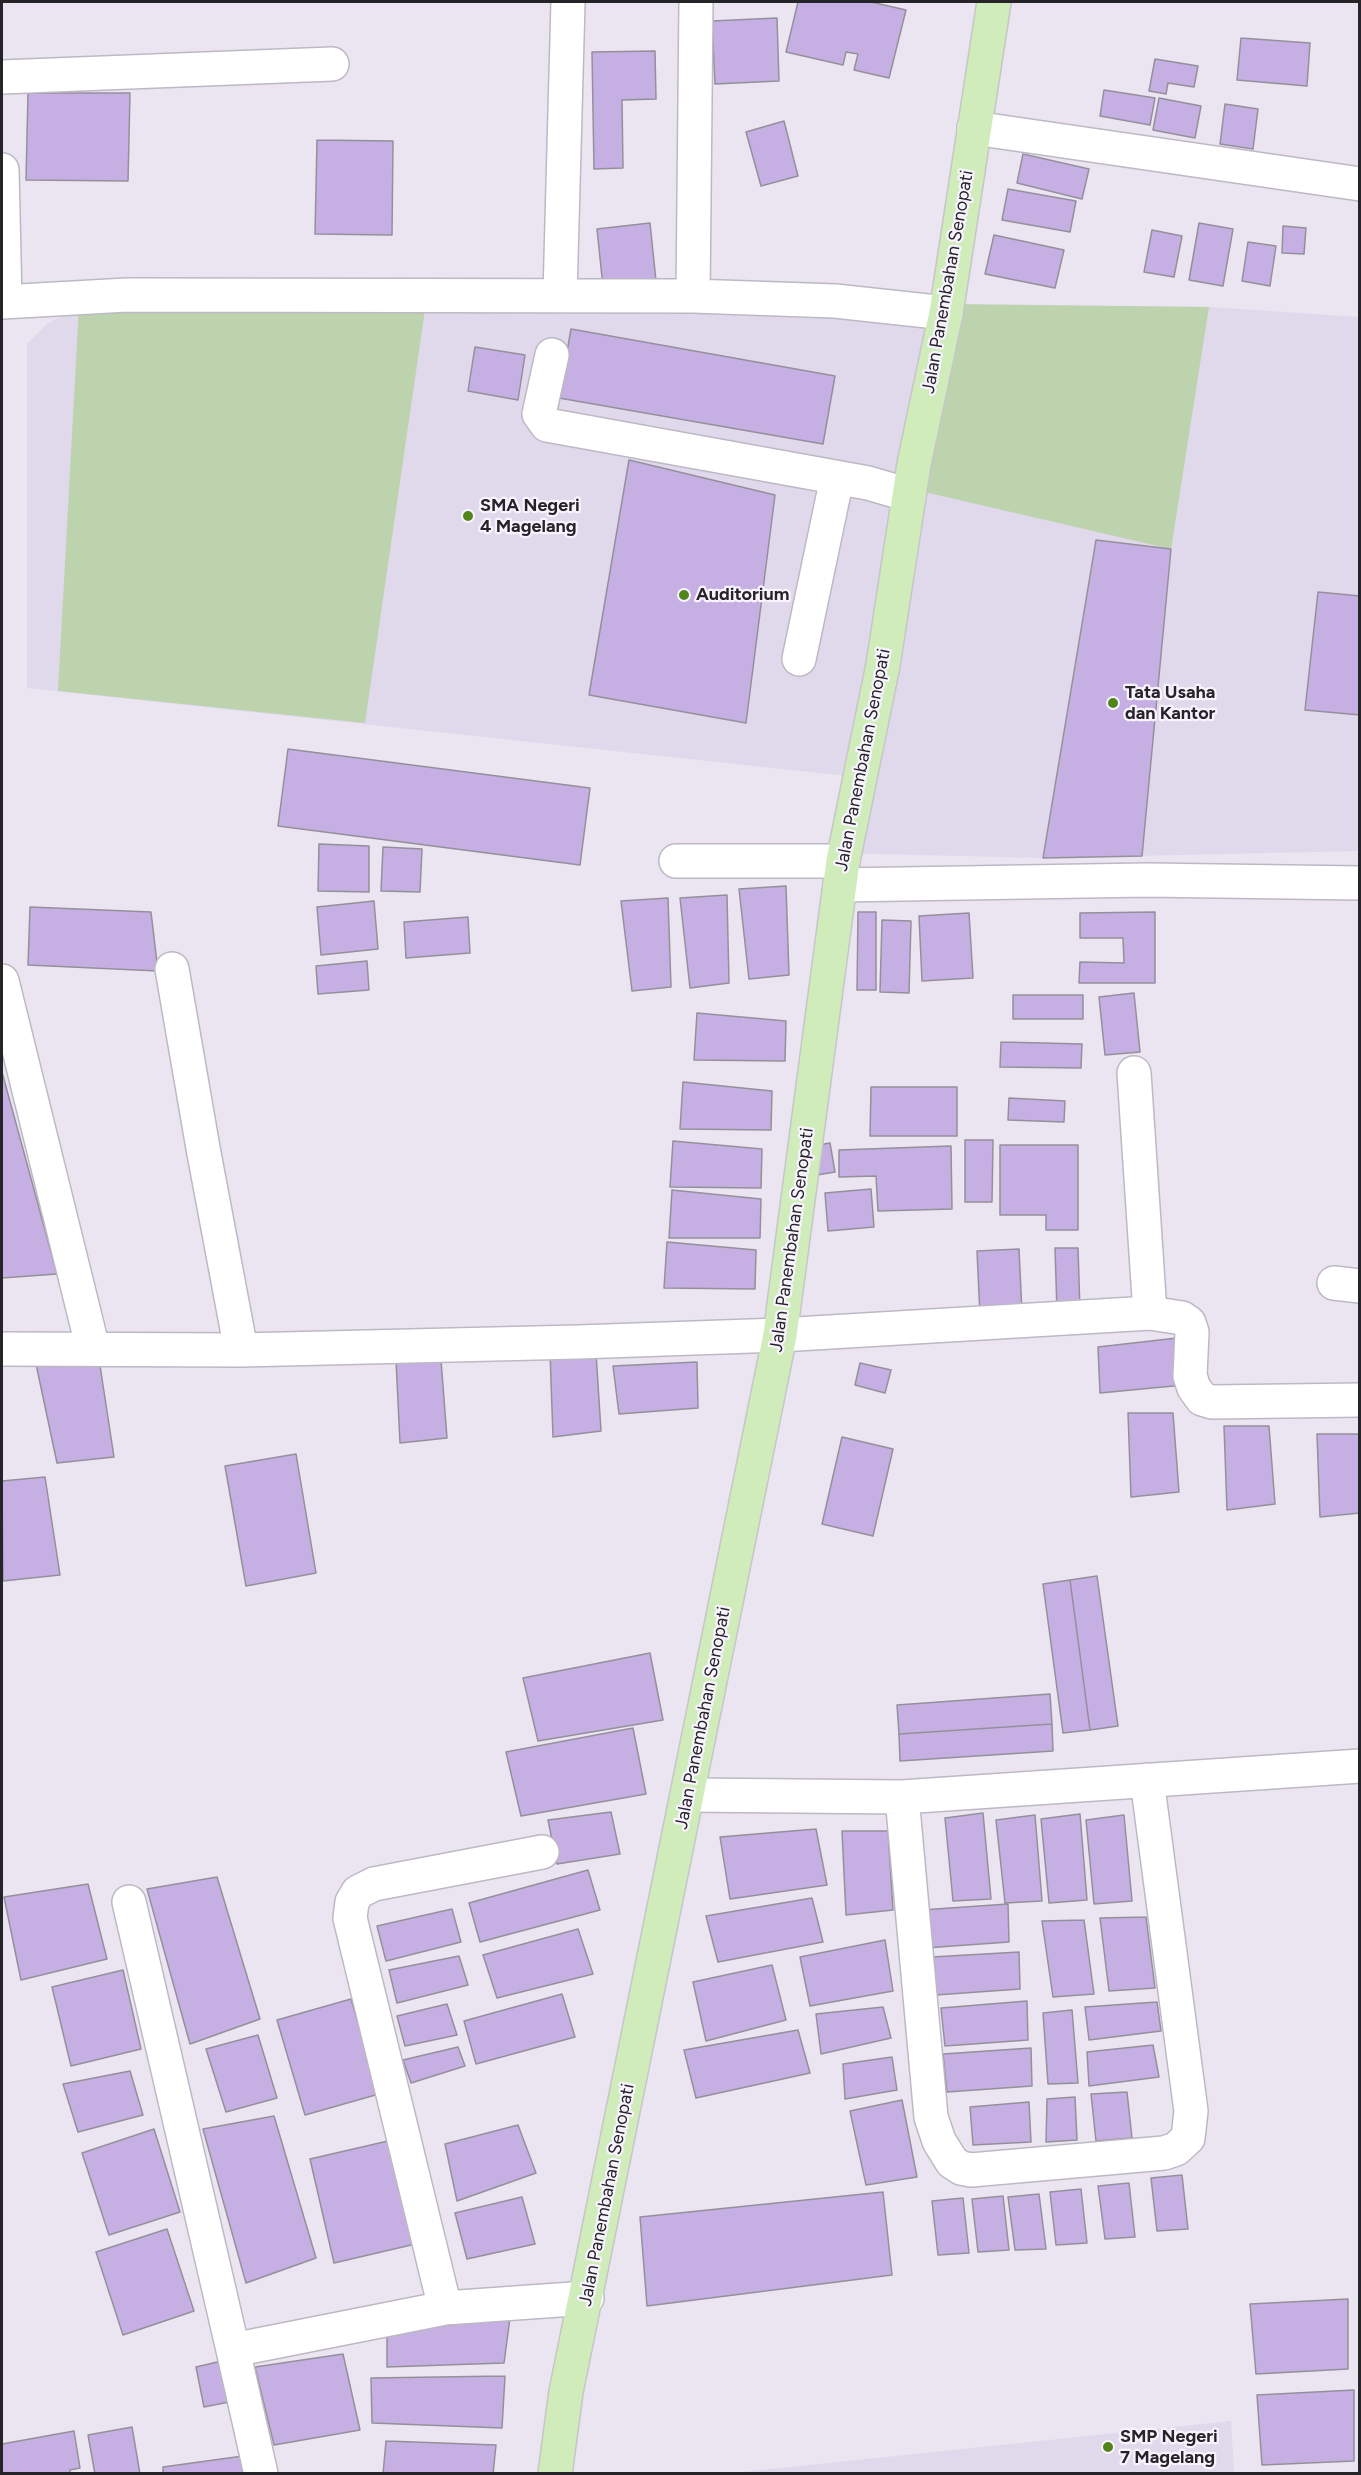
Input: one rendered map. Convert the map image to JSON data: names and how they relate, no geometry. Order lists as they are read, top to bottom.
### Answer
{
  "streets": {
    "main road": ["Jalan Panembahan Senopati"]
  },
  "places": [
    "SMA Negeri 4 Magelang",
    "Auditorium",
    "Tata Usaha dan Kantor",
    "SMP Negeri 7 Magelang"
  ]
}
